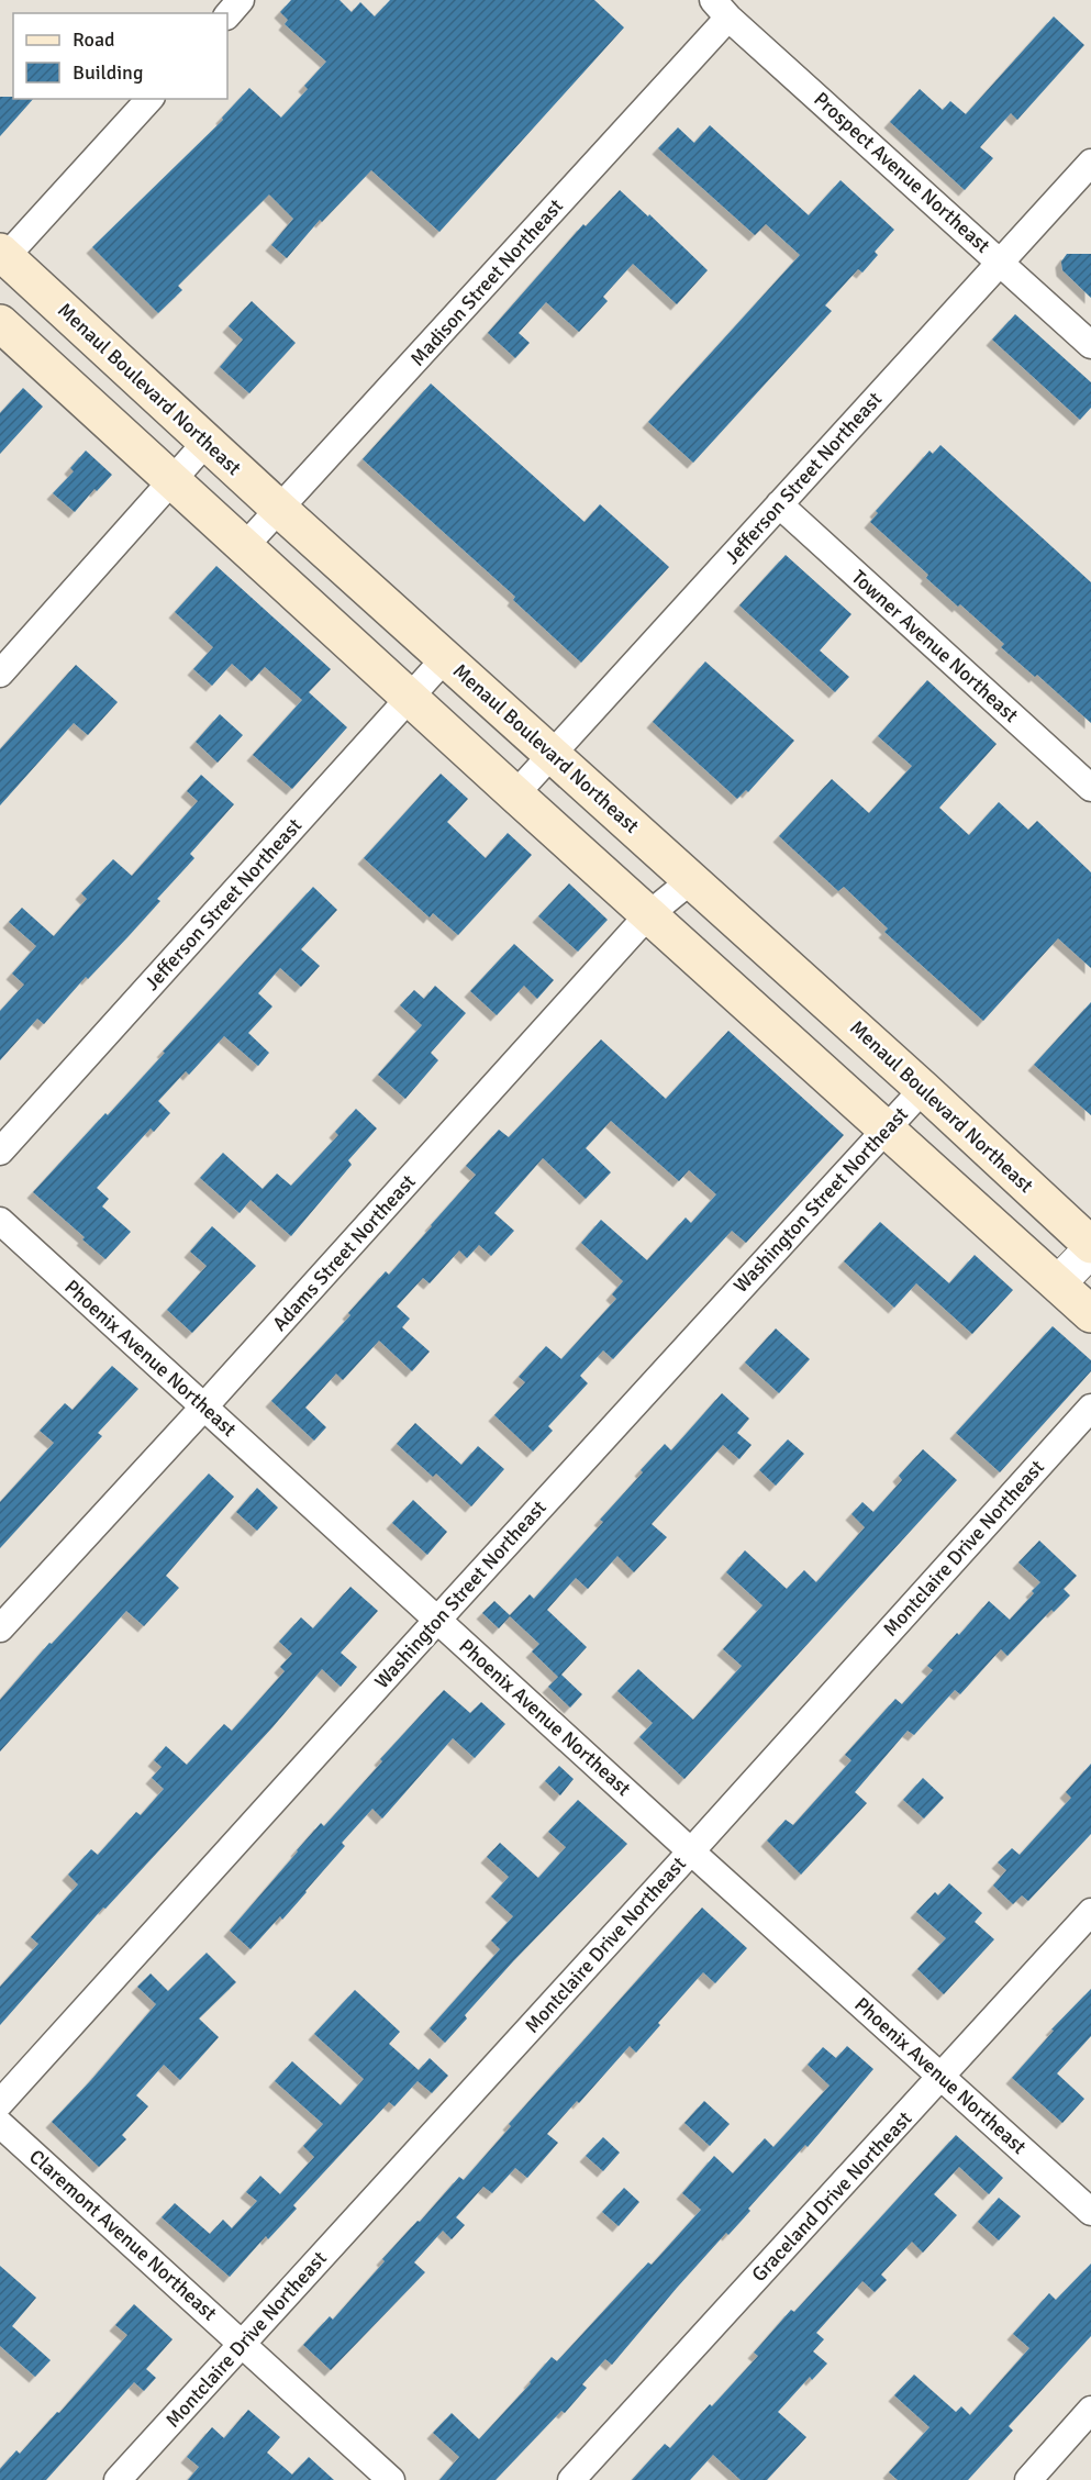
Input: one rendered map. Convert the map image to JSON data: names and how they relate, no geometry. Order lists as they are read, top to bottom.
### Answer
{
  "streets": {
    "main road": ["Menaul Boulevard Northeast"],
    "street": [
      "Prospect Avenue Northeast",
      "Madison Street Northeast",
      "Jefferson Street Northeast",
      "Towner Avenue Northeast",
      "Washington Street Northeast",
      "Adams Street Northeast",
      "Phoenix Avenue Northeast",
      "Montclaire Drive Northeast",
      "Graceland Drive Northeast",
      "Claremont Avenue Northeast"
    ]
  },
  "crossings": [
    ["Prospect Avenue Northeast", "Madison Street Northeast"],
    ["Prospect Avenue Northeast", "Jefferson Street Northeast"],
    ["Madison Street Northeast", "Menaul Boulevard Northeast"],
    ["Menaul Boulevard Northeast", "Jefferson Street Northeast"],
    ["Menaul Boulevard Northeast", "Washington Street Northeast"],
    ["Menaul Boulevard Northeast", "Adams Street Northeast"],
    ["Jefferson Street Northeast", "Towner Avenue Northeast"],
    ["Washington Street Northeast", "Phoenix Avenue Northeast"],
    ["Adams Street Northeast", "Phoenix Avenue Northeast"],
    ["Phoenix Avenue Northeast", "Montclaire Drive Northeast"],
    ["Phoenix Avenue Northeast", "Graceland Drive Northeast"],
    ["Montclaire Drive Northeast", "Claremont Avenue Northeast"]
  ],
  "legend": ["Road", "Building"]
}
